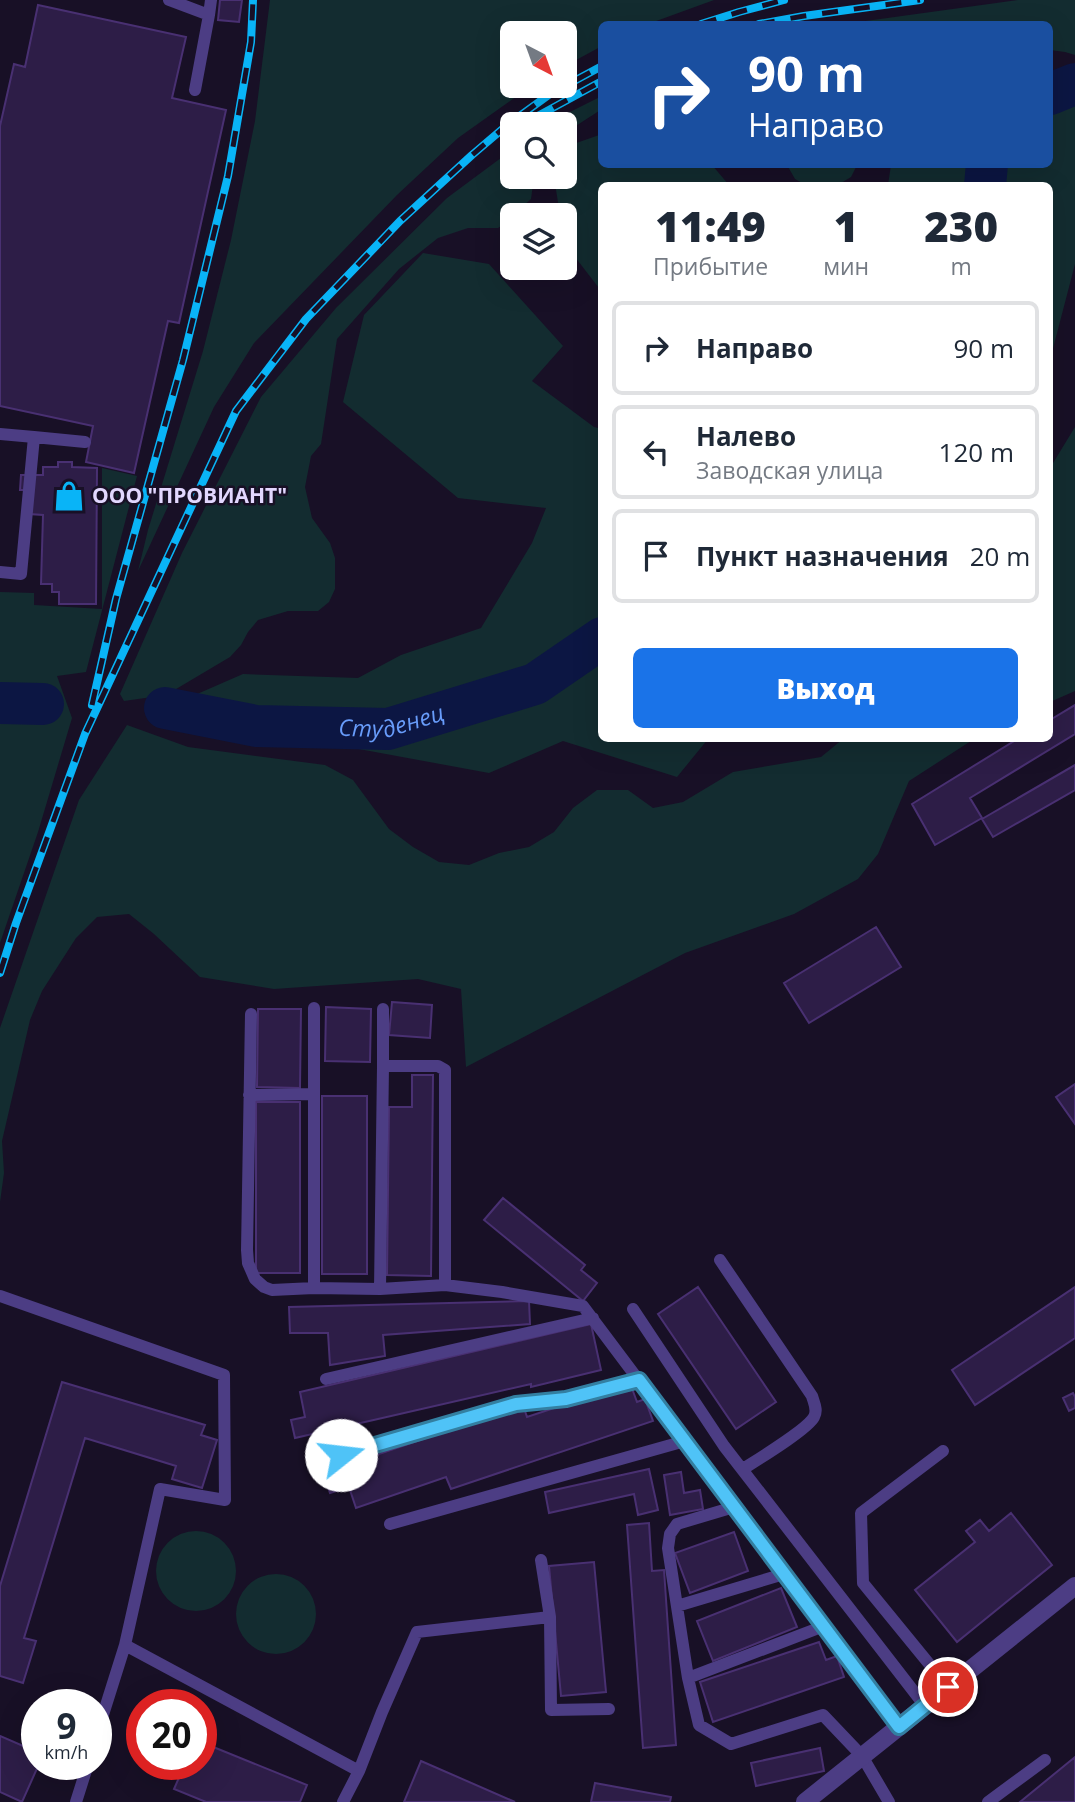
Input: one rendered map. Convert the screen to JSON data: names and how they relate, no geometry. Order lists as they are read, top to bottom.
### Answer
{
  "water": ["Студенец"],
  "places": {
    "shop": ["ООО \"ПРОВИАНТ\""]
  },
  "north": "bottom right",
  "page": {
    "turn": ["90 m", "Направо"],
    "eta": [
      "11:49",
      "Прибытие",
      "1",
      "мин",
      "230",
      "m"
    ],
    "list": [
      {
        "name": "Направо",
        "value": "90 m"
      },
      {
        "name": "Налево",
        "note": "Заводская улица",
        "value": "120 m"
      },
      {
        "name": "Пункт назначения",
        "value": "20 m"
      }
    ],
    "buttons": "Выход",
    "speed": "9 km/h",
    "limit": "20"
  }
}
